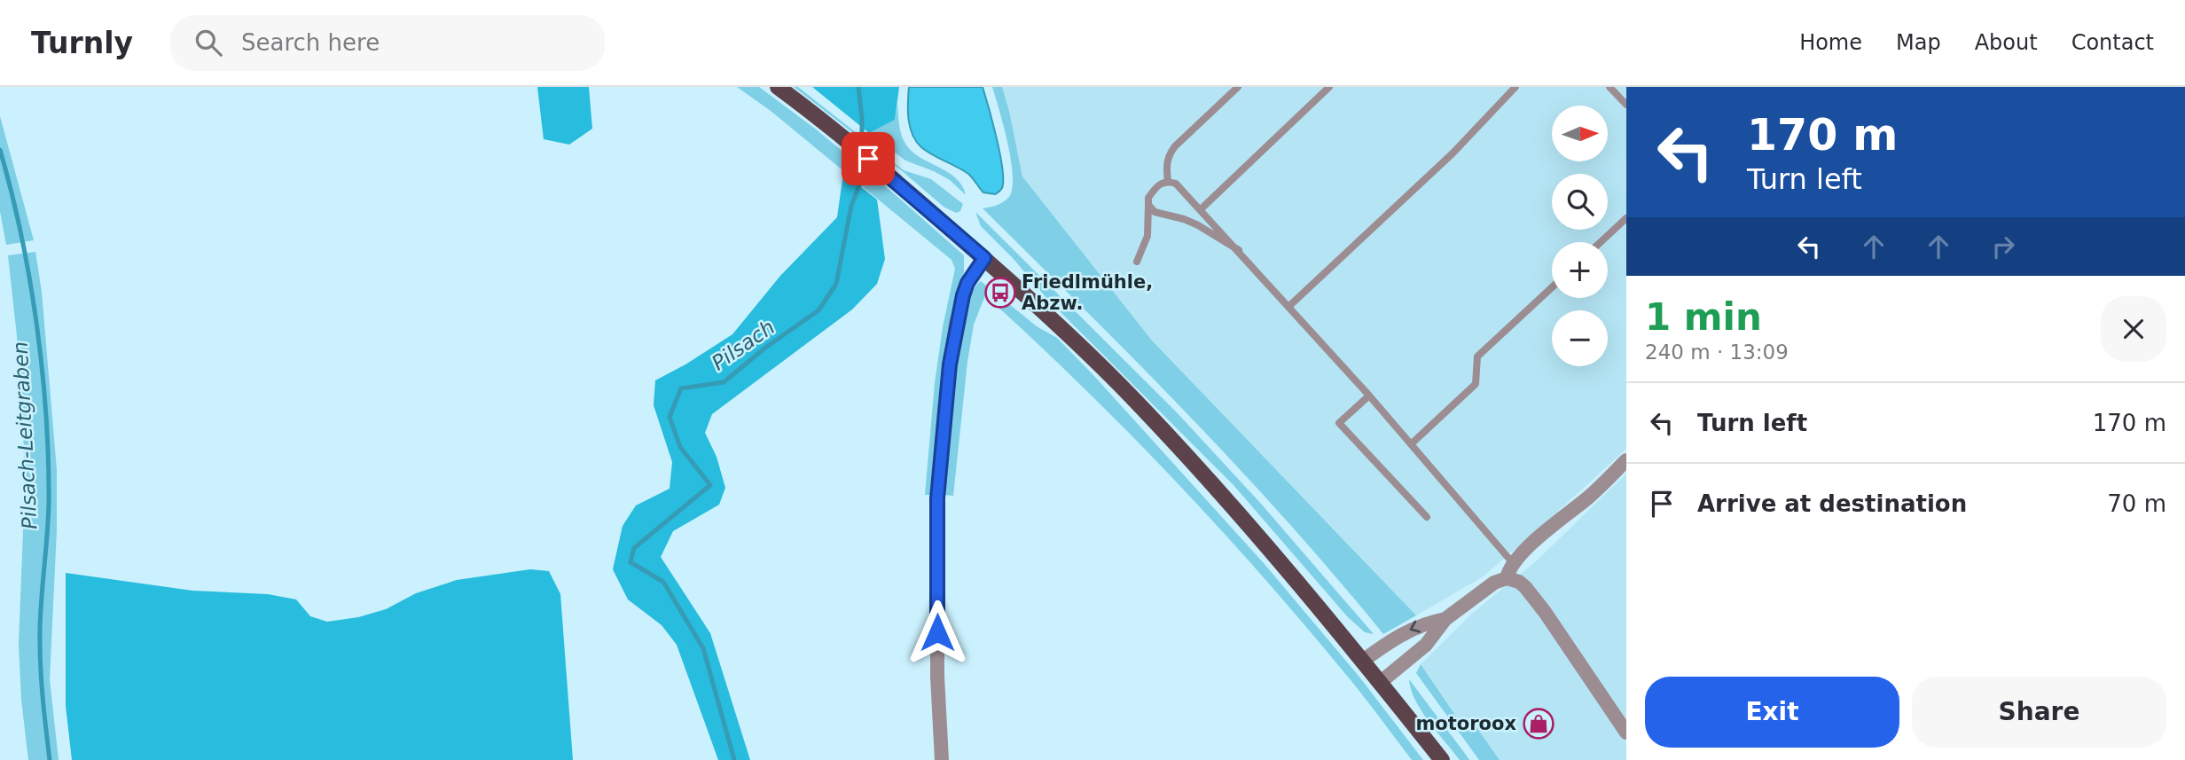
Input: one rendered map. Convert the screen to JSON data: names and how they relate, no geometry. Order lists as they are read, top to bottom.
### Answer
{
  "water": ["Pilsach", "Pilsach-Leitgraben"],
  "places": {
    "bus stop": ["Friedlmühle, Abzw."],
    "shop": ["motoroox"]
  },
  "north": "right",
  "page": {
    "header": "Turnly",
    "search": "Search here",
    "nav": [
      "Home",
      "Map",
      "About",
      "Contact"
    ],
    "turn": ["170 m", "Turn left"],
    "map_buttons": ["+", "−"],
    "heading": ["1 min", "240 m · 13:09"],
    "list": [
      {
        "name": "Turn left",
        "value": "170 m"
      },
      {
        "name": "Arrive at destination",
        "value": "70 m"
      }
    ],
    "buttons": ["Exit", "Share"]
  }
}
